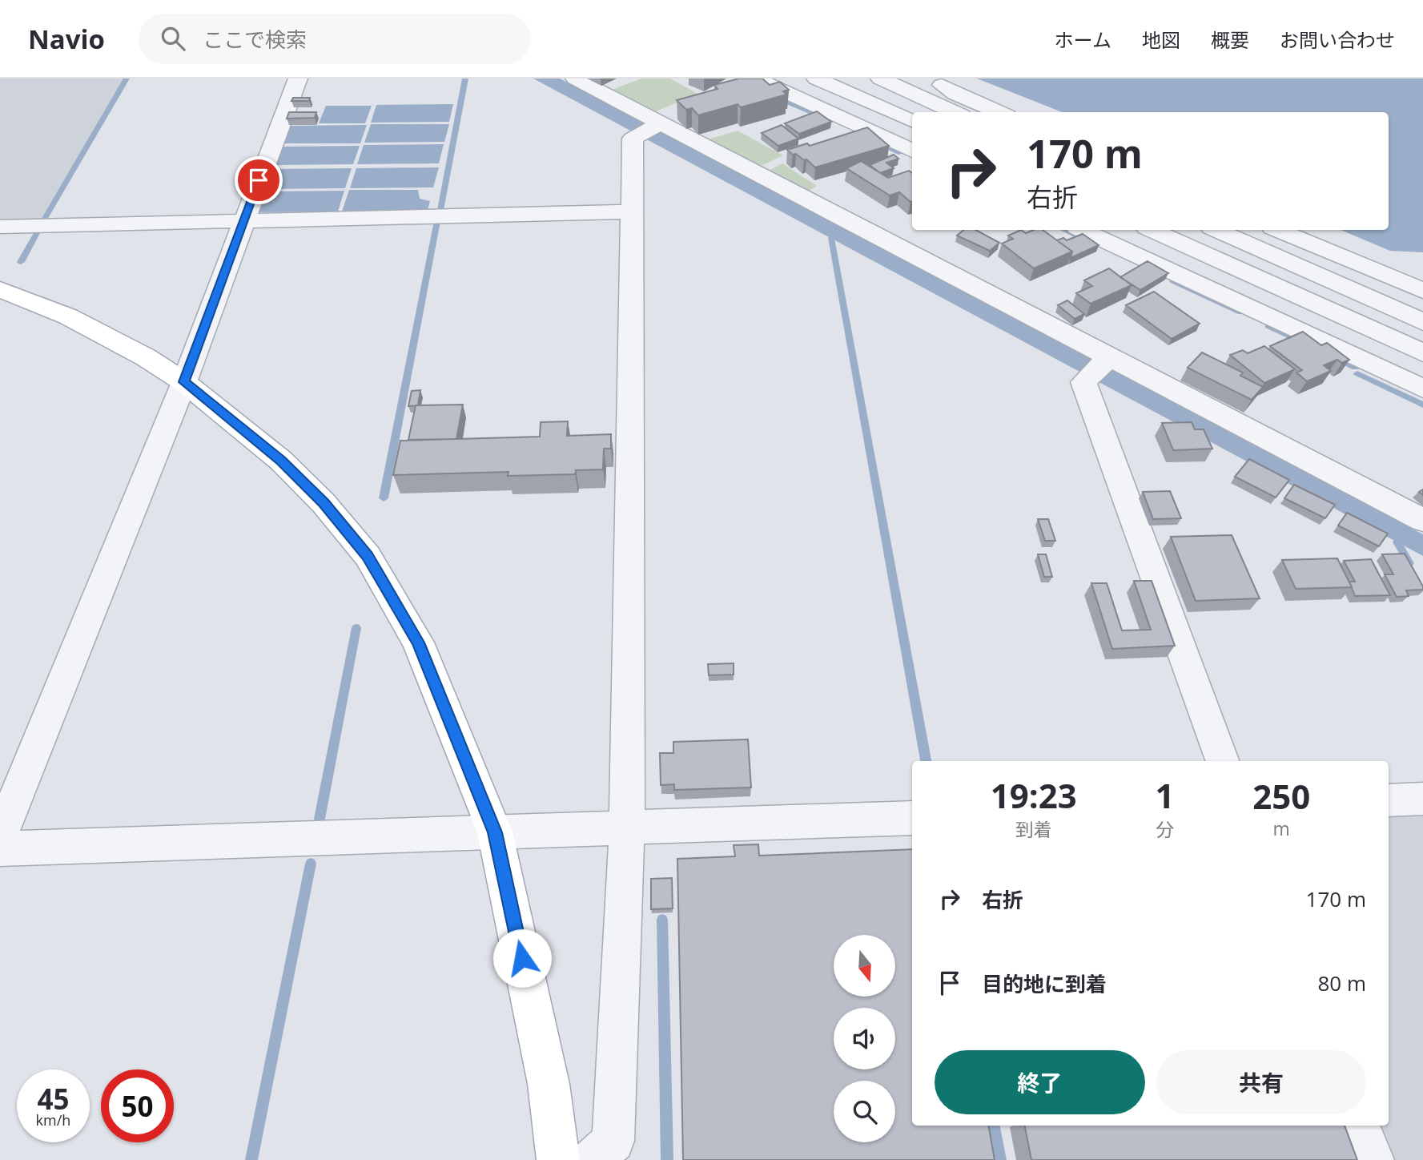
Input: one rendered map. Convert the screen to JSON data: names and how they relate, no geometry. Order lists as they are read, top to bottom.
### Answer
{
  "north": "bottom",
  "page": {
    "header": "Navio",
    "search": "ここで検索",
    "nav": [
      "ホーム",
      "地図",
      "概要",
      "お問い合わせ"
    ],
    "turn": ["170 m", "右折"],
    "eta": [
      "19:23",
      "到着",
      "1",
      "分",
      "250",
      "m"
    ],
    "list": [
      {
        "name": "右折",
        "value": "170 m"
      },
      {
        "name": "目的地に到着",
        "value": "80 m"
      }
    ],
    "buttons": ["終了", "共有"],
    "speed": "45 km/h",
    "limit": "50"
  }
}
